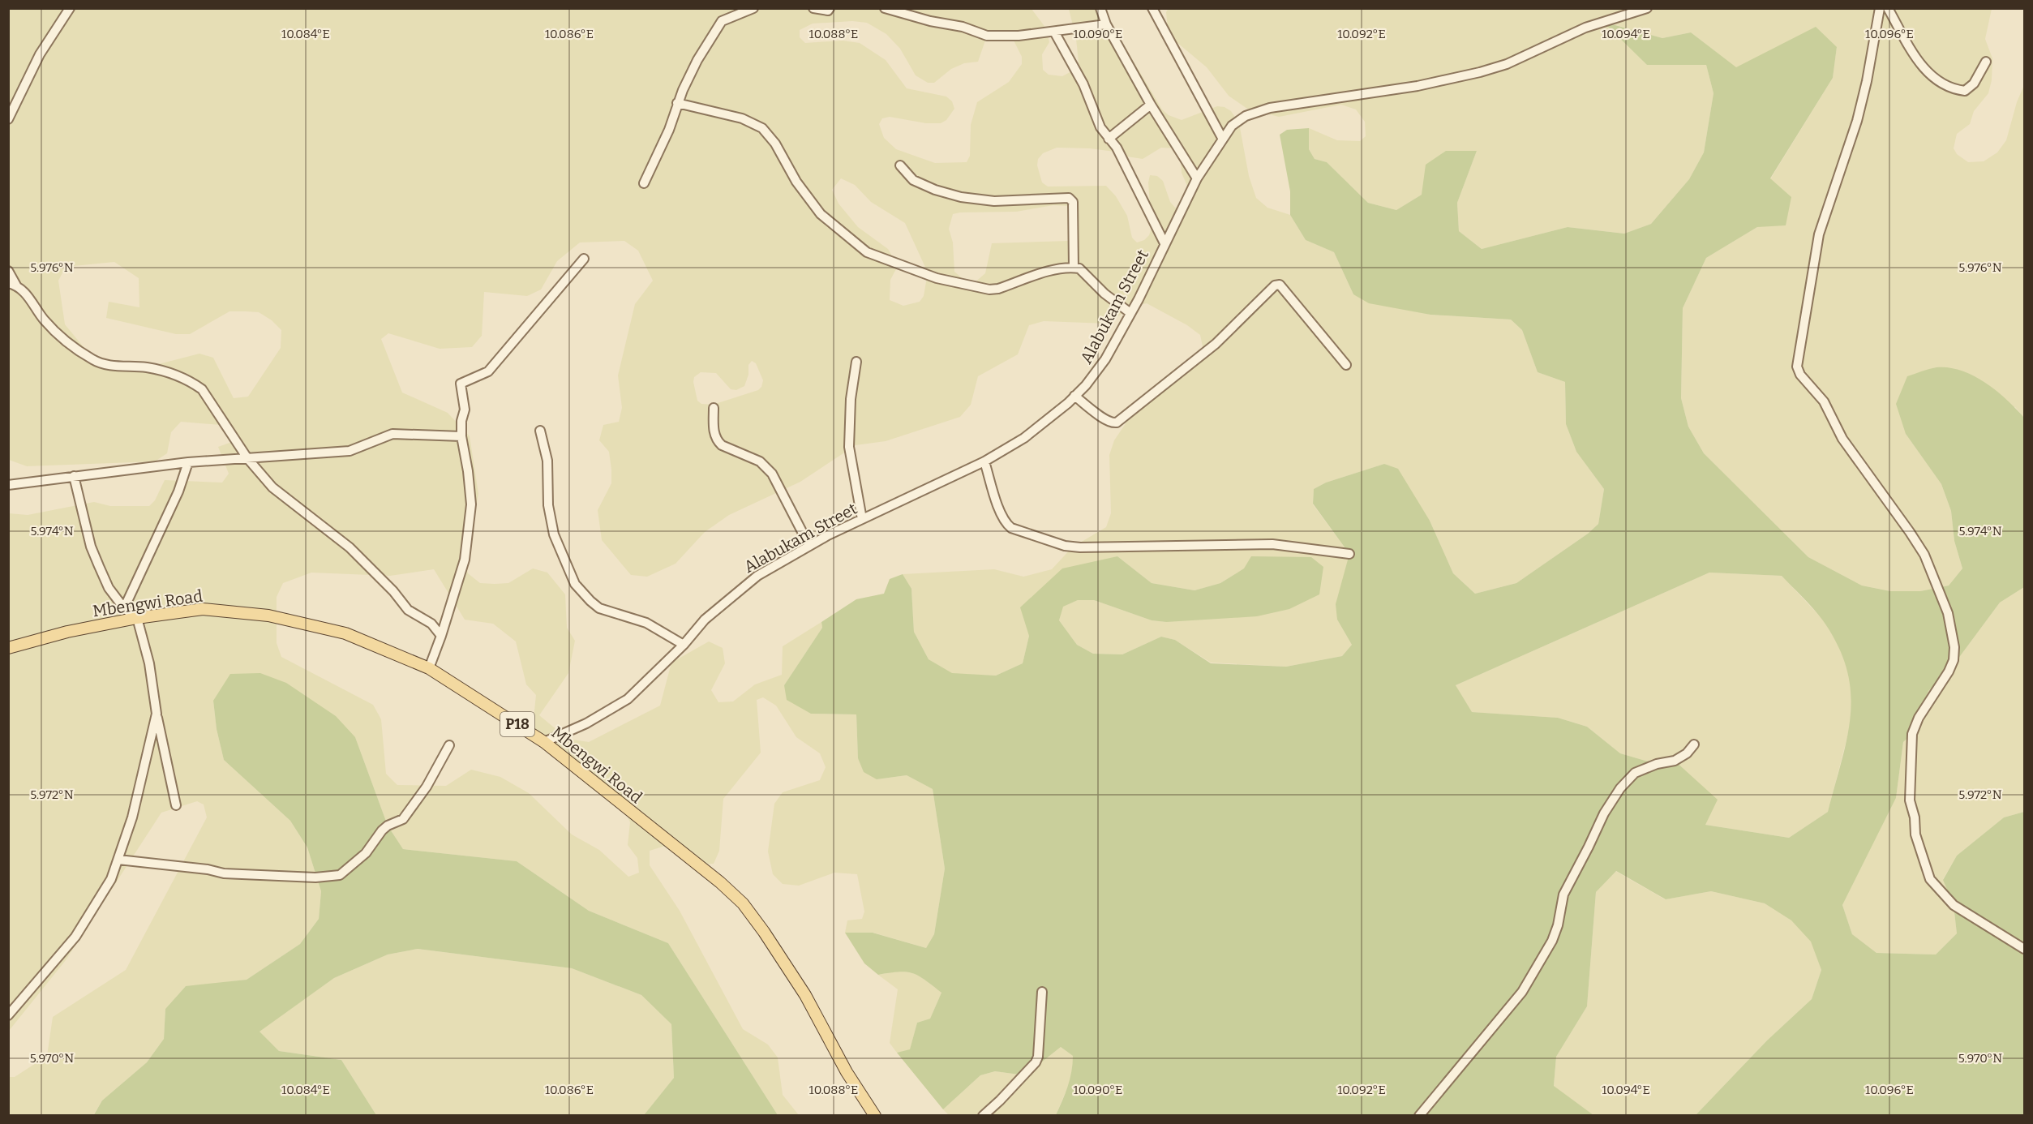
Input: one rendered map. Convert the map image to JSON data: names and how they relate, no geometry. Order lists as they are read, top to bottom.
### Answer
{
  "streets": {
    "main road": ["Mbengwi Road", "P18"],
    "street": ["Alabukam Street"]
  },
  "crossings": [
    ["Alabukam Street", "Mbengwi Road"]
  ],
  "coordinates": [
    "10.084°E",
    "10.086°E",
    "10.088°E",
    "10.090°E",
    "10.092°E",
    "10.094°E",
    "10.096°E",
    "5.976°N",
    "5.974°N",
    "5.972°N",
    "5.970°N"
  ]
}
